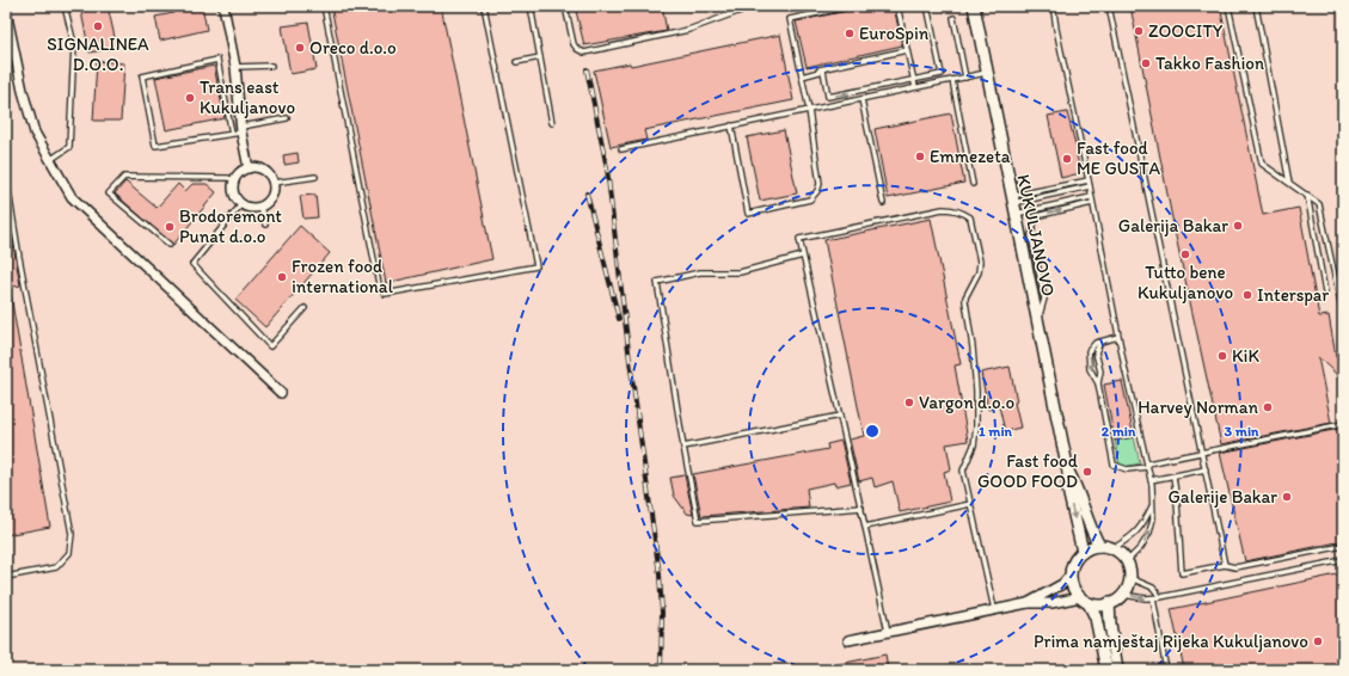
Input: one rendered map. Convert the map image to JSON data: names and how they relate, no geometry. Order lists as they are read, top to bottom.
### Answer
{
  "streets": {
    "main road": ["KUKULJANOVO"]
  },
  "places": [
    "SIGNALINEA D.O.O.",
    "ZOOCITY",
    "EuroSpin",
    "Oreco d.o.o",
    "Takko Fashion",
    "Trans east Kukuljanovo",
    "Emmezeta",
    "Fast food ME GUSTA",
    "Galerija Bakar",
    "Brodoremont Punat d.o.o",
    "Tutto bene Kukuljanovo",
    "Frozen food international",
    "Interspar",
    "KiK",
    "Vargon d.o.o",
    "Harvey Norman",
    "Fast food GOOD FOOD",
    "Galerije Bakar",
    "Prima namještaj Rijeka Kukuljanovo"
  ],
  "rings": ["1 min", "2 min", "3 min"]
}
